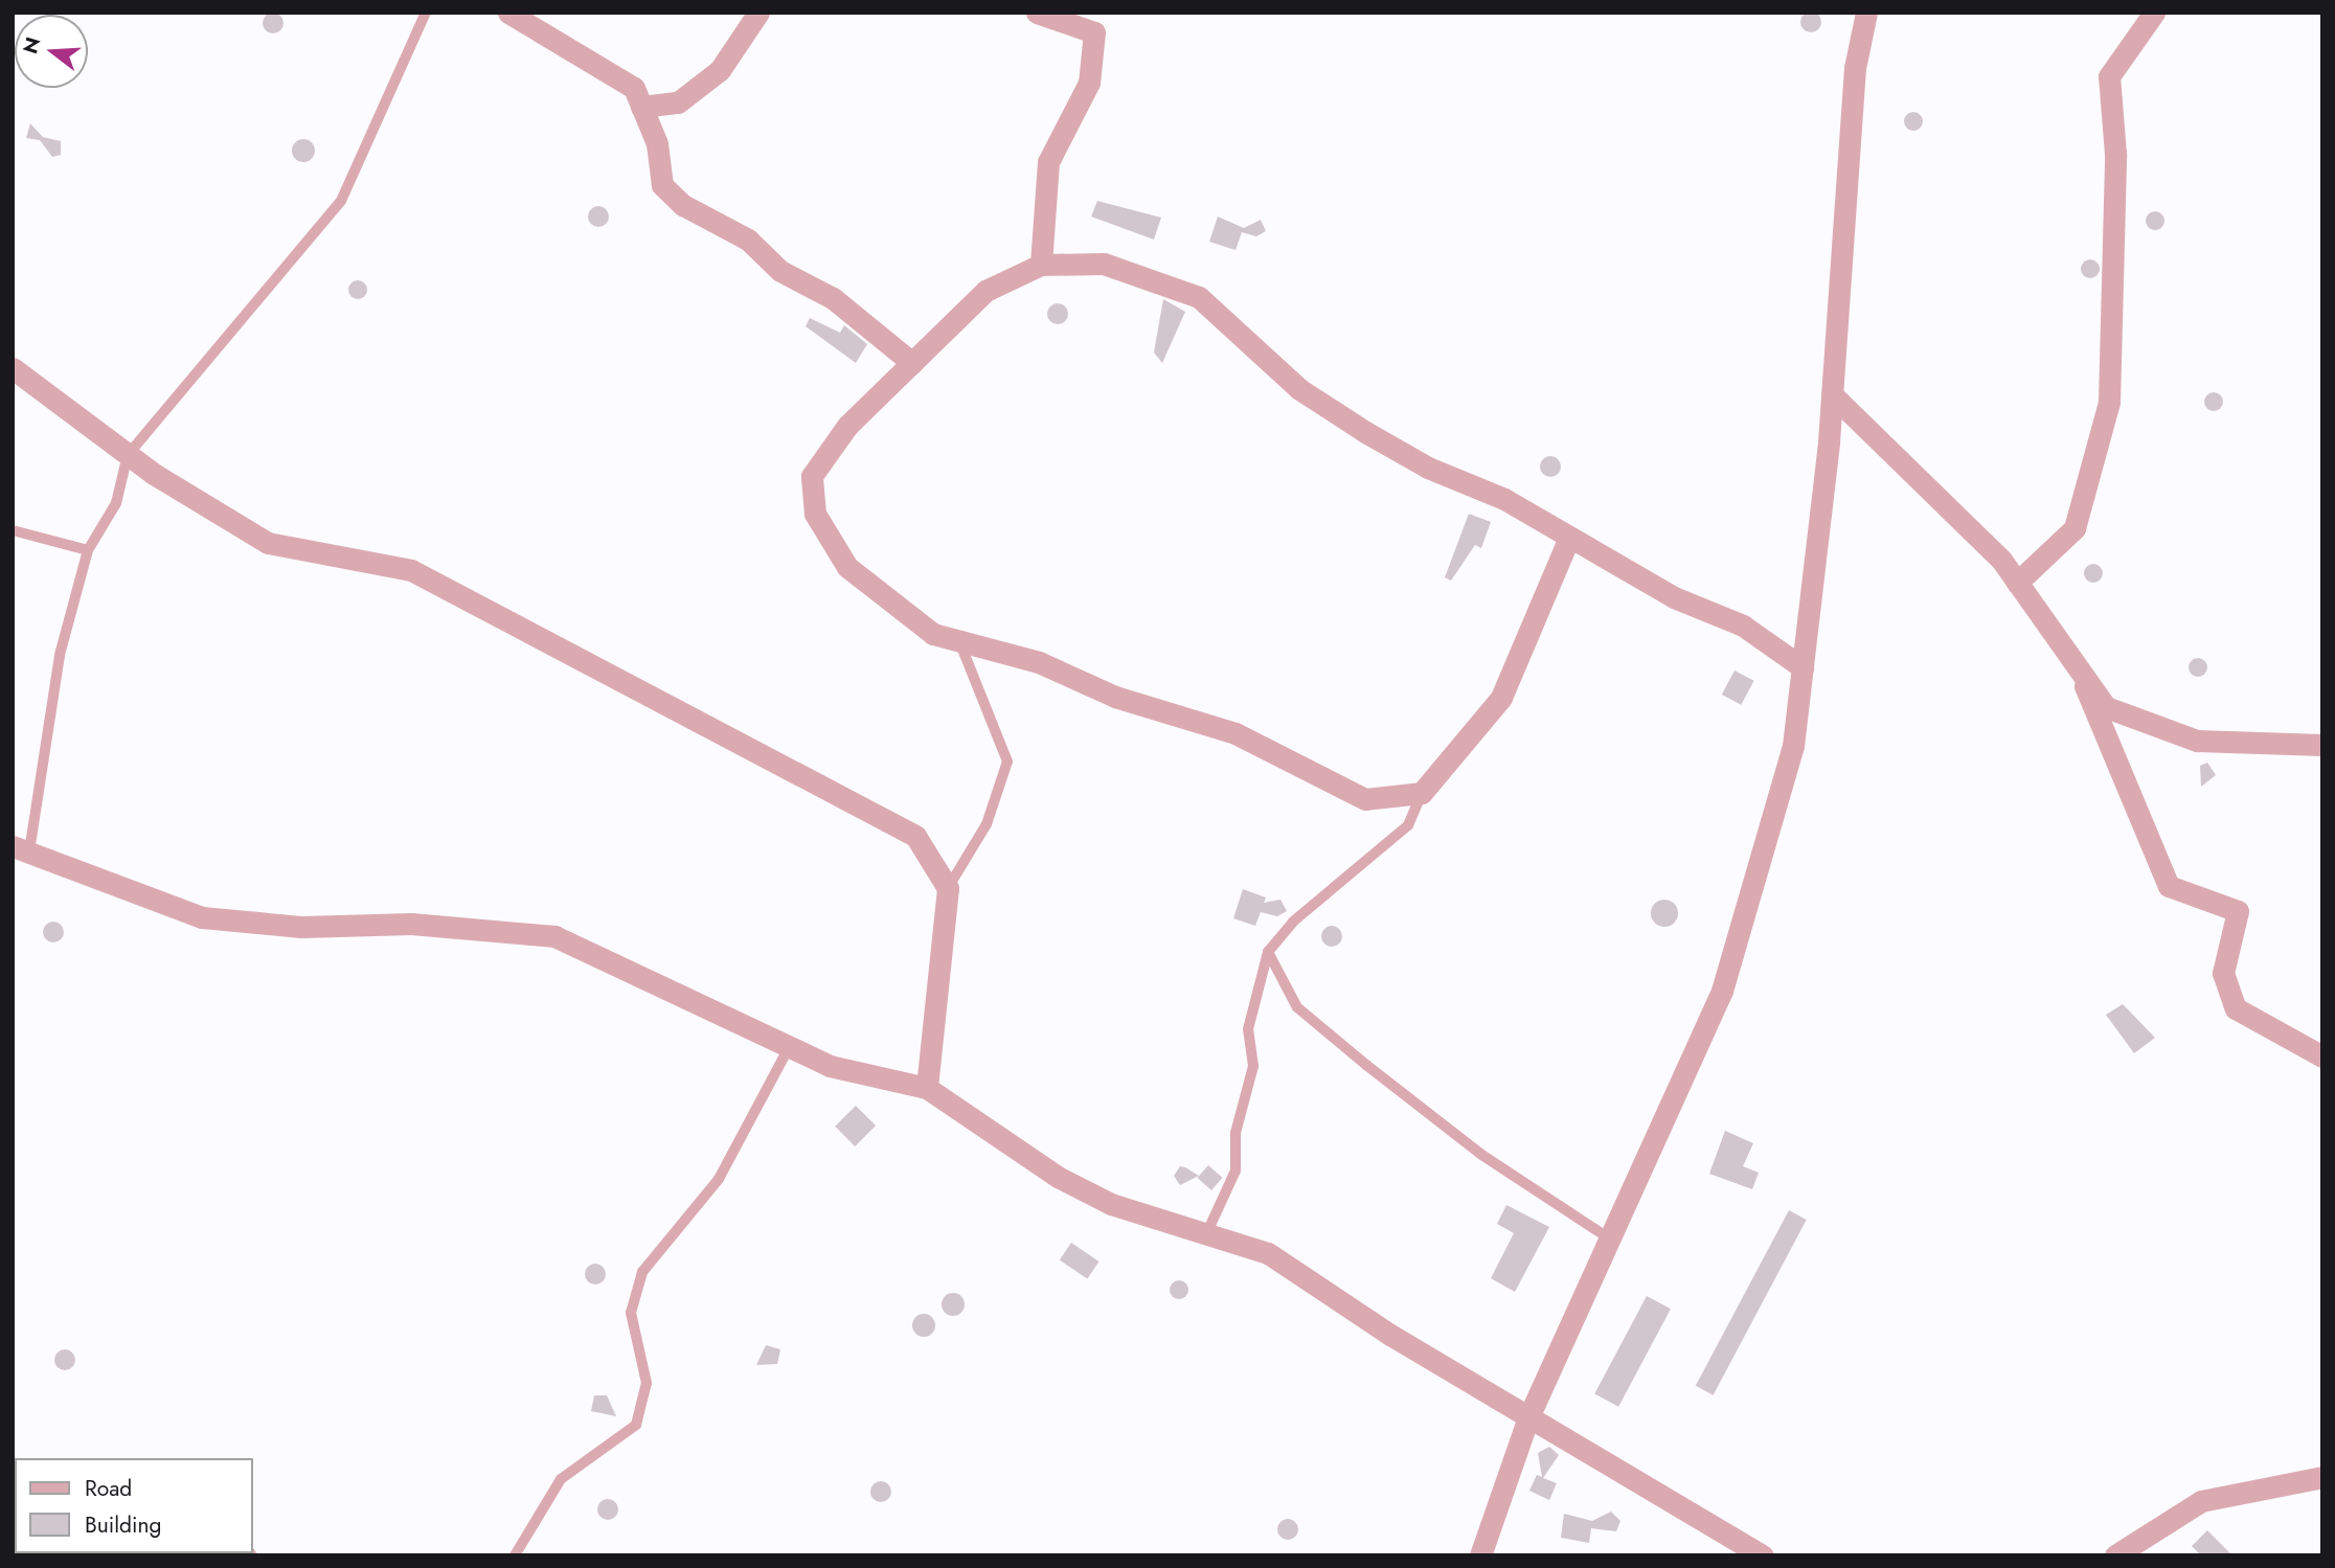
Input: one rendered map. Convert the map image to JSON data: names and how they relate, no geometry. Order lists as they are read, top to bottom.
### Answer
{
  "legend": ["Road", "Building"],
  "north": "left"
}
